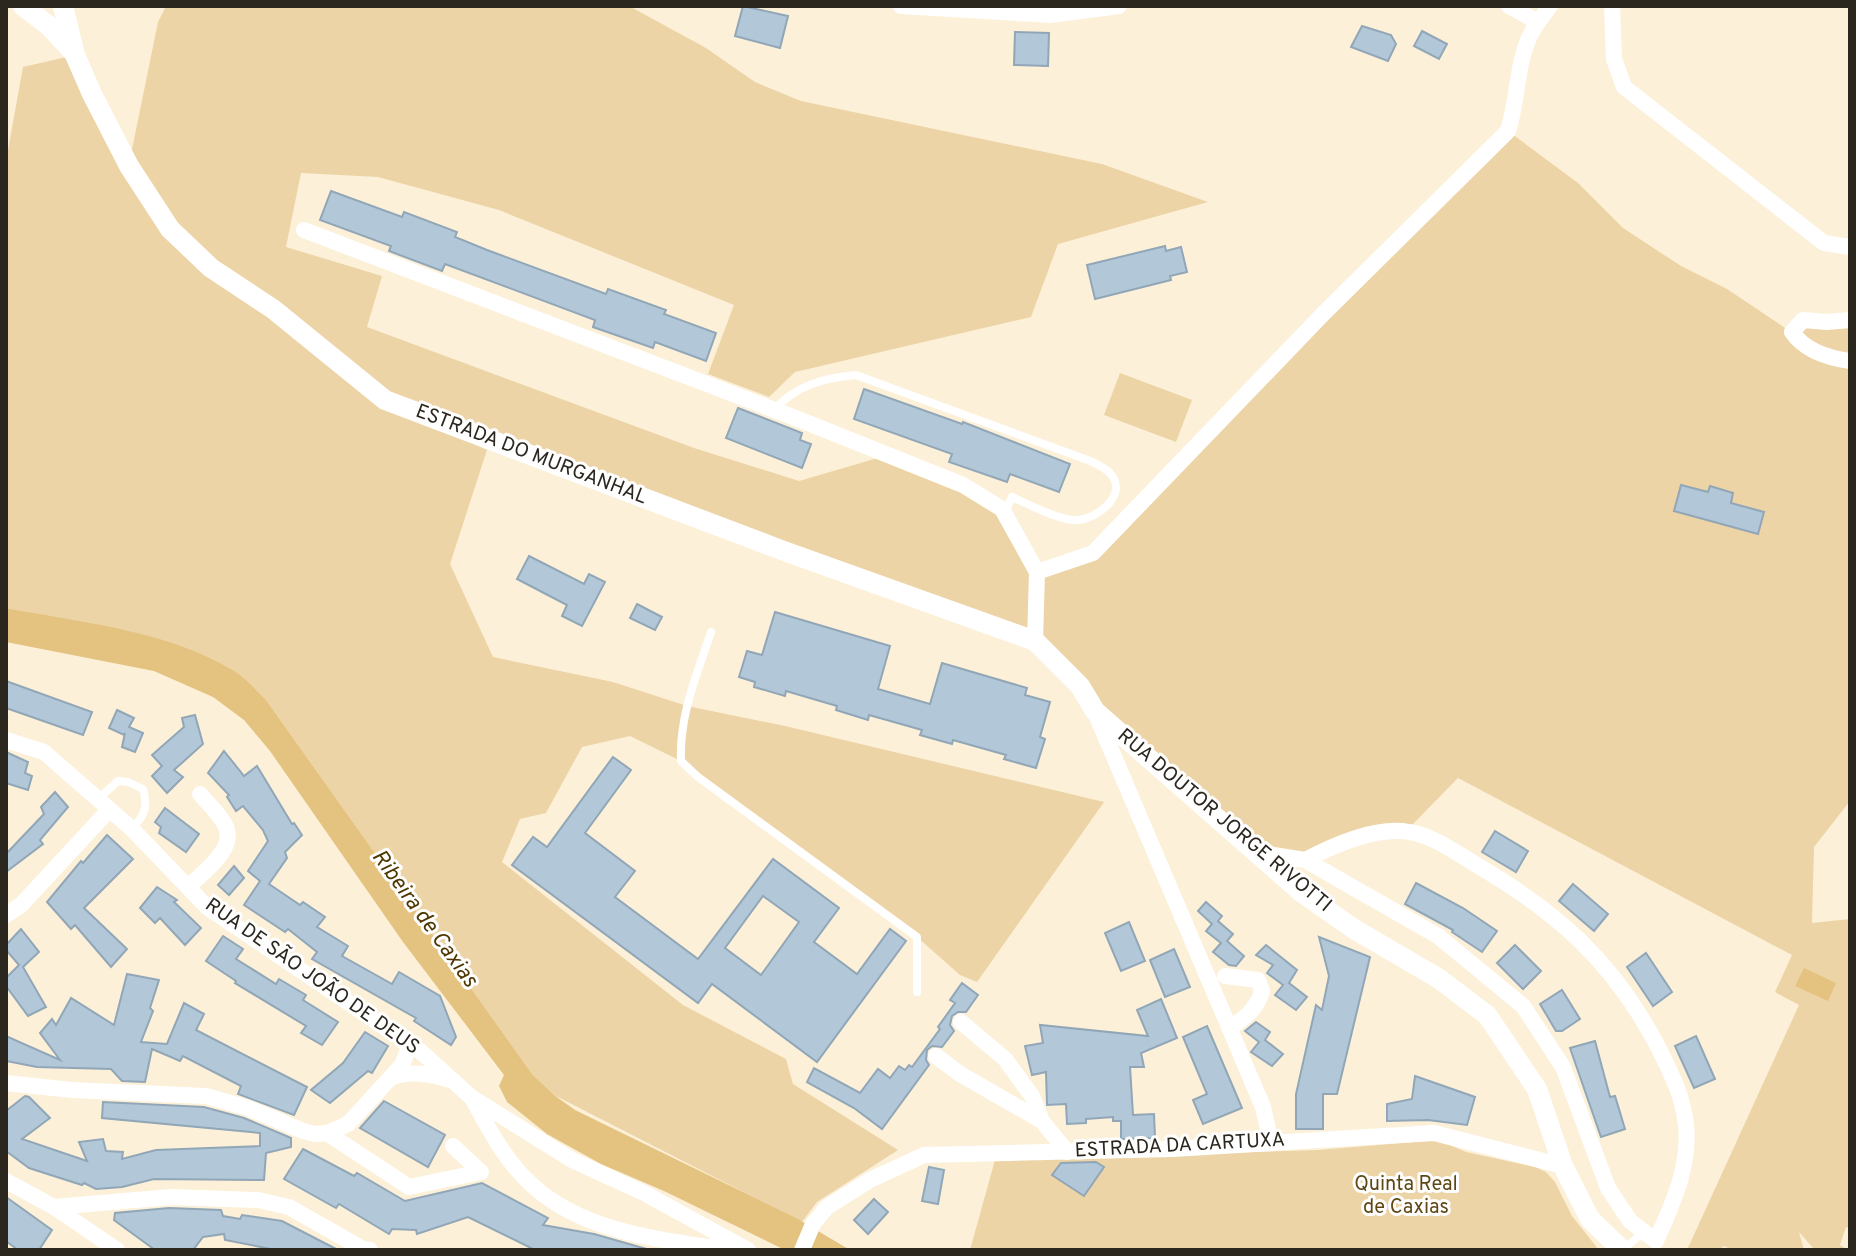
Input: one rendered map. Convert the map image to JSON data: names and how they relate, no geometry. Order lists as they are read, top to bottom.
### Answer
{
  "streets": {
    "street": [
      "ESTRADA DO MURGANHAL",
      "RUA DOUTOR JORGE RIVOTTI",
      "RUA DE SÃO JOÃO DE DEUS",
      "ESTRADA DA CARTUXA"
    ]
  },
  "crossings": [
    ["ESTRADA DO MURGANHAL", "RUA DOUTOR JORGE RIVOTTI"],
    ["RUA DOUTOR JORGE RIVOTTI", "ESTRADA DA CARTUXA"]
  ],
  "water": ["Ribeira de Caxias"],
  "parks": ["Quinta Real de Caxias"]
}
